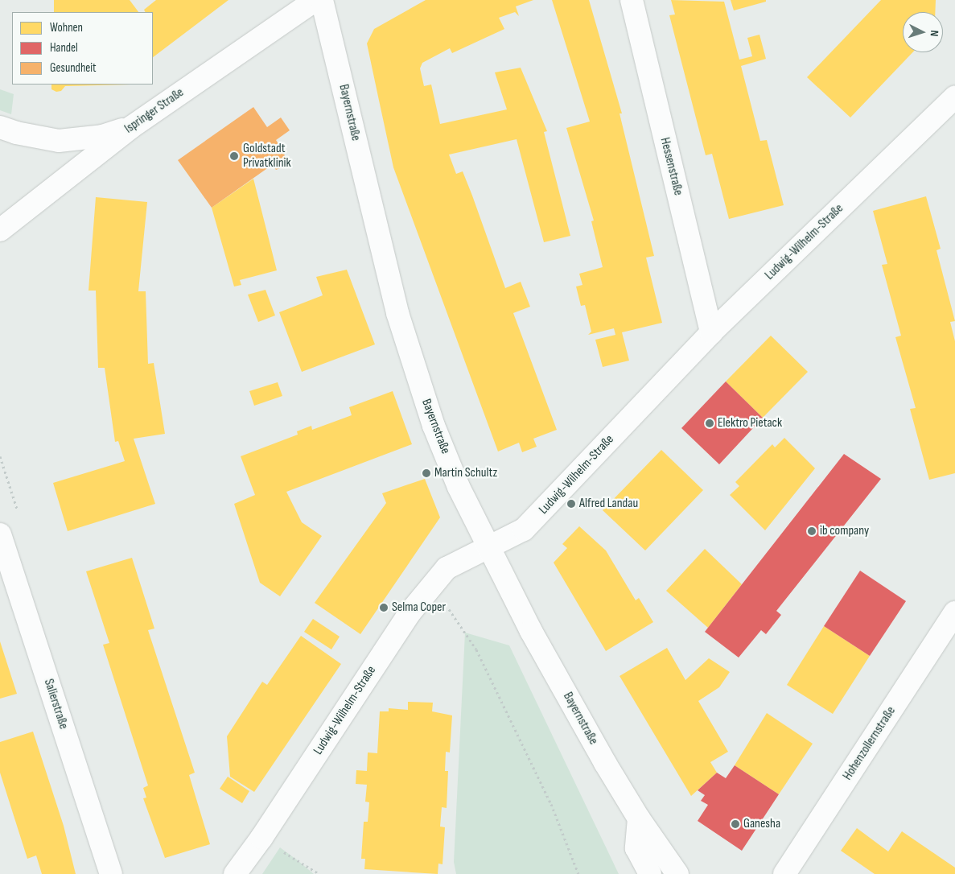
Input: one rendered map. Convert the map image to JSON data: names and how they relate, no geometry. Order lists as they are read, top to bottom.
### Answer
{
  "streets": {
    "street": [
      "Ispringer Straße",
      "Bayernstraße",
      "Hessenstraße",
      "Ludwig-Wilhelm-Straße",
      "Salierstraße",
      "Hohenzollernstraße"
    ]
  },
  "crossings": [
    ["Bayernstraße", "Ludwig-Wilhelm-Straße"],
    ["Hessenstraße", "Ludwig-Wilhelm-Straße"]
  ],
  "places": [
    "Goldstadt Privatklinik",
    "Elektro Pietack",
    "Martin Schultz",
    "Alfred Landau",
    "ib company",
    "Selma Coper",
    "Ganesha"
  ],
  "legend": ["Wohnen", "Handel", "Gesundheit"],
  "north": "right"
}
